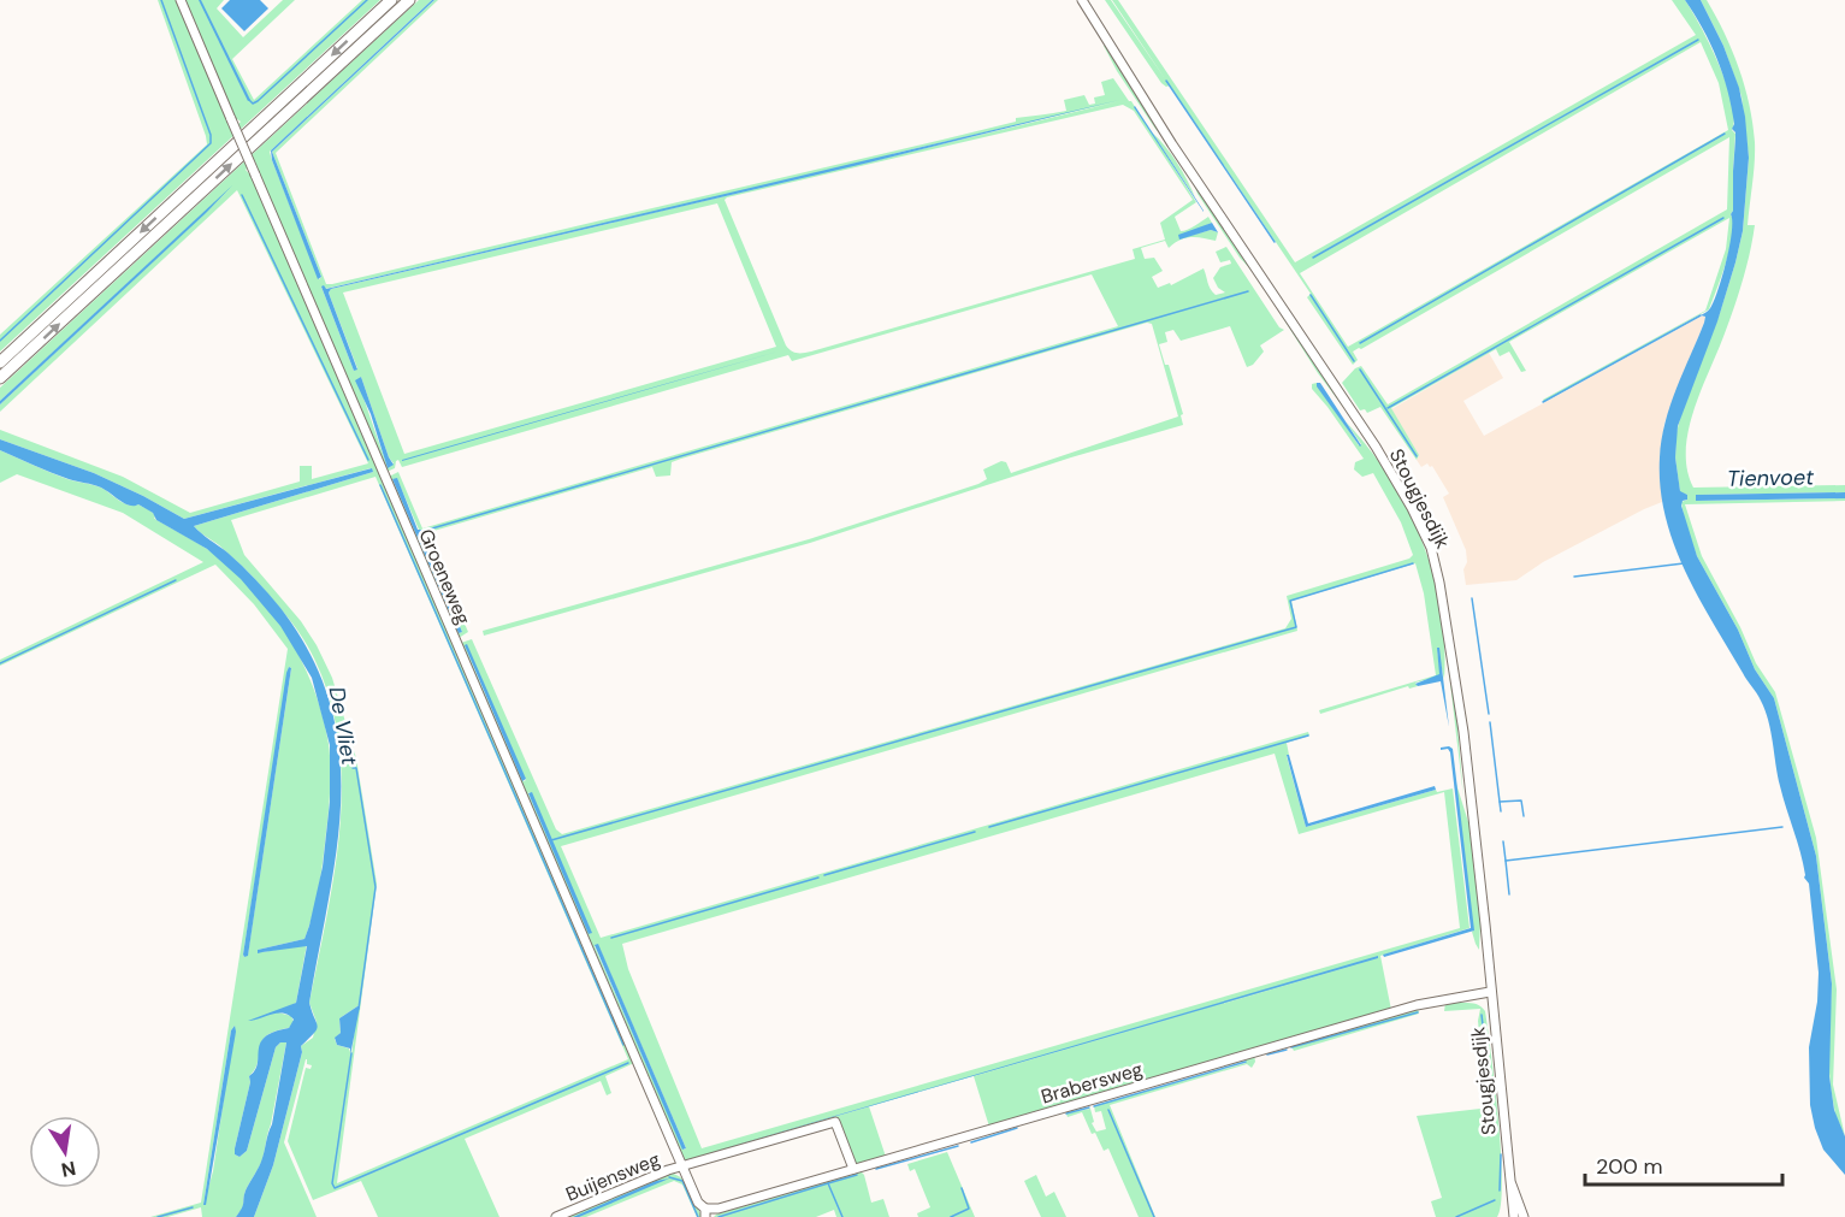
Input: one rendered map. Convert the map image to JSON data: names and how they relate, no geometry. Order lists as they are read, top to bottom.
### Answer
{
  "streets": {
    "street": [
      "Stougjesdijk",
      "Groeneweg",
      "Brabersweg",
      "Buijensweg"
    ]
  },
  "crossings": [
    ["Stougjesdijk", "Brabersweg"],
    ["Groeneweg", "Brabersweg"],
    ["Groeneweg", "Buijensweg"],
    ["Brabersweg", "Buijensweg"]
  ],
  "water": ["Tienvoet", "De Vliet"],
  "scale_bar": "200 m",
  "north": "bottom"
}
